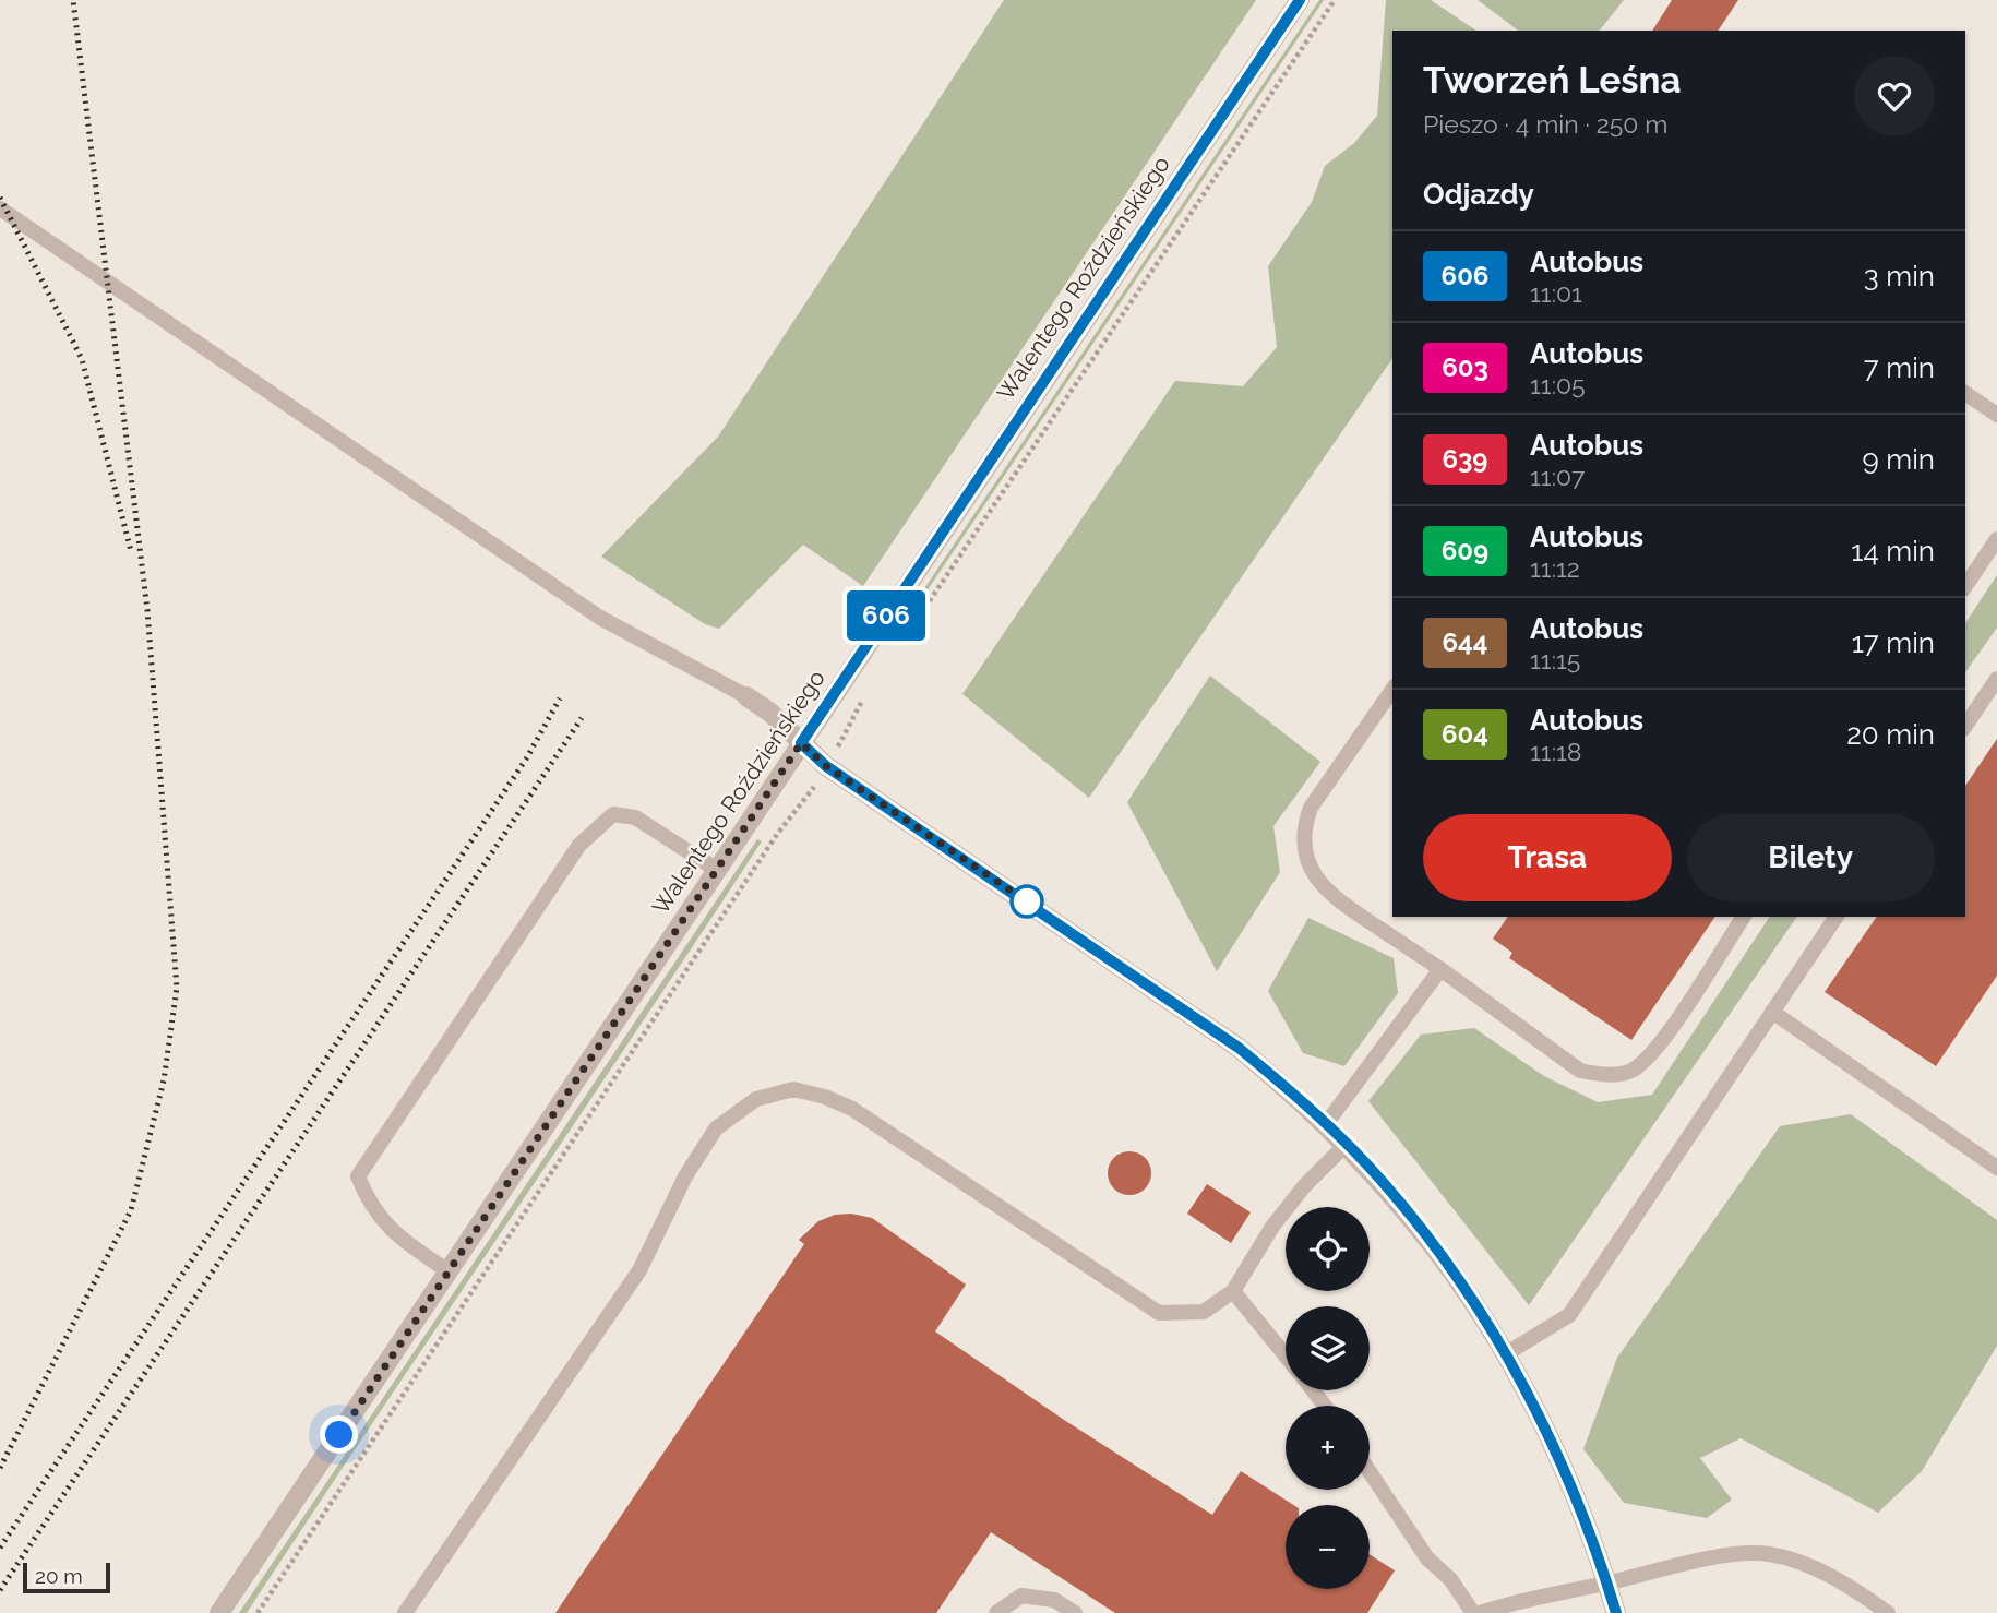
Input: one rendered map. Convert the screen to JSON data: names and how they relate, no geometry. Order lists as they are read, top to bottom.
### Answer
{
  "streets": {
    "street": ["Walentego Roździeńskiego"]
  },
  "lines": ["bus line 606"],
  "scale_bar": "20 m",
  "page": {
    "on_map": "606",
    "heading": [
      ["Tworzeń Leśna", "Pieszo · 4 min · 250 m"],
      "Odjazdy"
    ],
    "list": [
      {
        "mark": "606",
        "name": "Autobus",
        "note": "11:01",
        "value": "3 min"
      },
      {
        "mark": "603",
        "name": "Autobus",
        "note": "11:05",
        "value": "7 min"
      },
      {
        "mark": "639",
        "name": "Autobus",
        "note": "11:07",
        "value": "9 min"
      },
      {
        "mark": "609",
        "name": "Autobus",
        "note": "11:12",
        "value": "14 min"
      },
      {
        "mark": "644",
        "name": "Autobus",
        "note": "11:15",
        "value": "17 min"
      },
      {
        "mark": "604",
        "name": "Autobus",
        "note": "11:18",
        "value": "20 min"
      }
    ],
    "buttons": ["Trasa", "Bilety"],
    "map_buttons": ["+", "−"],
    "scale": "20 m"
  }
}
